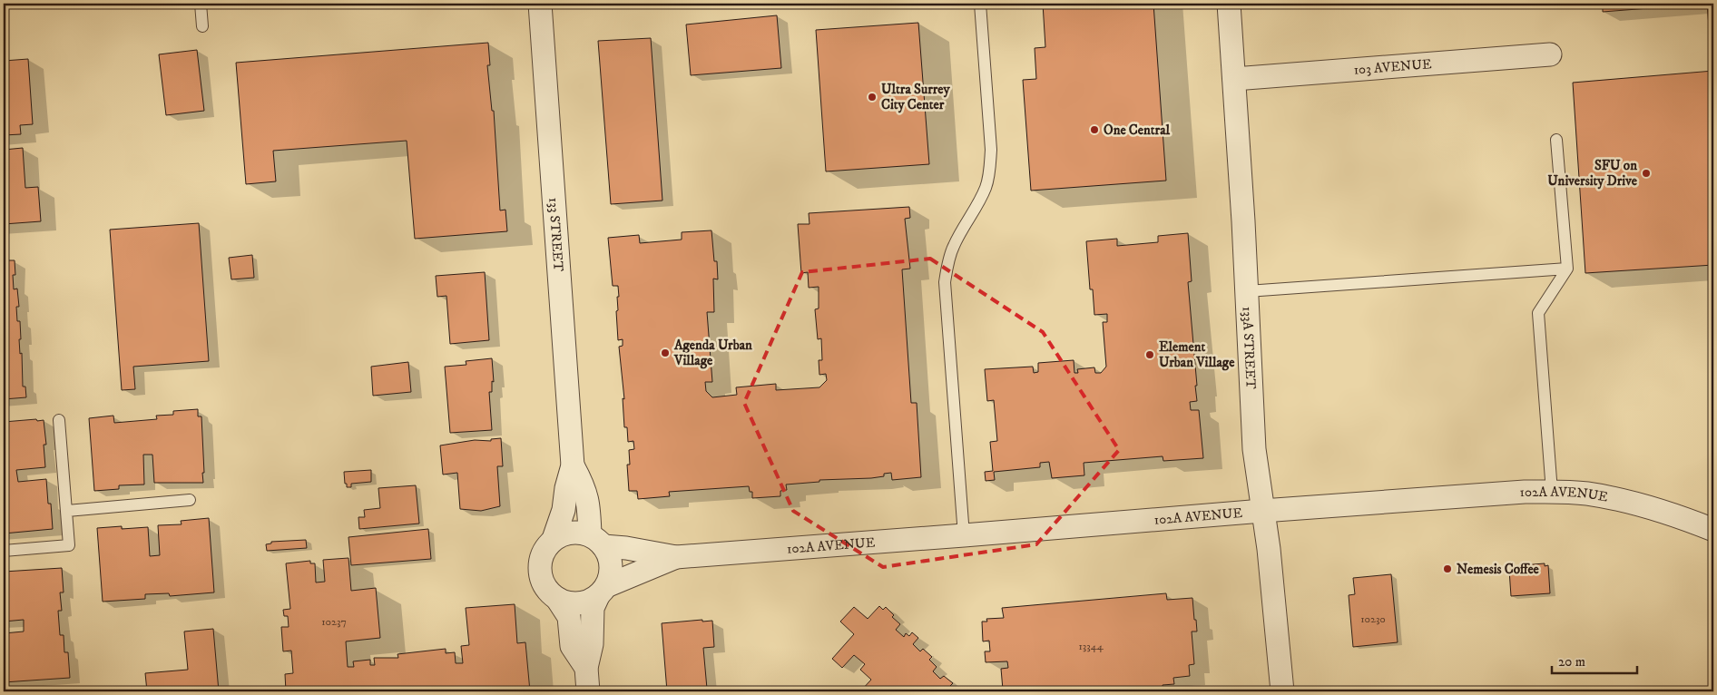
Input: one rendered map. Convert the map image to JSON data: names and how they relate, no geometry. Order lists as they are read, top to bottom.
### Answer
{
  "streets": {
    "street": [
      "103 AVENUE",
      "133 STREET",
      "133A STREET",
      "102A AVENUE"
    ]
  },
  "crossings": [
    ["103 AVENUE", "133A STREET"],
    ["133 STREET", "102A AVENUE"],
    ["133A STREET", "102A AVENUE"]
  ],
  "places": [
    "Ultra Surrey City Center",
    "One Central",
    "SFU on University Drive",
    "Agenda Urban Village",
    "Element Urban Village",
    "Nemesis Coffee"
  ],
  "house_numbers": ["10230", "10237", "13344"],
  "scale_bar": "20 m"
}
